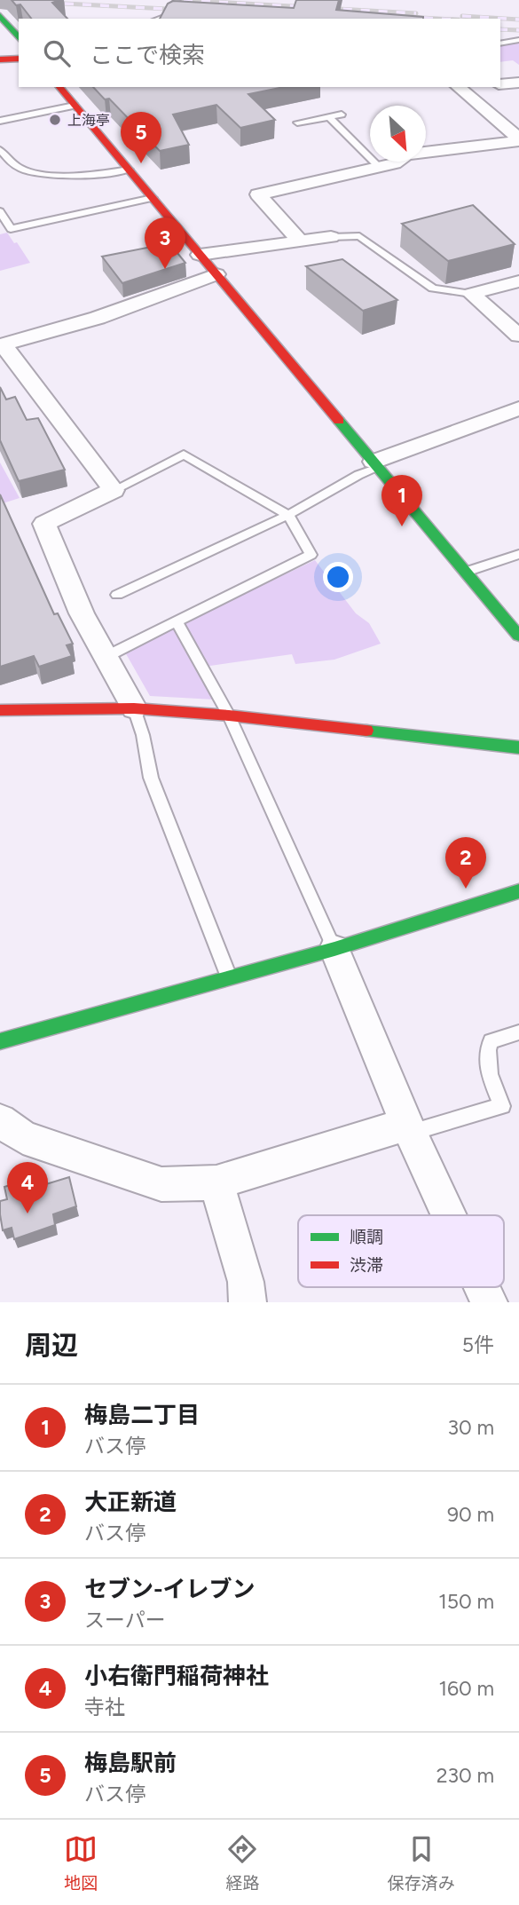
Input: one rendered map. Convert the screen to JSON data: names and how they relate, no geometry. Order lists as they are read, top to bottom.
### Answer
{
  "places": ["上海亭"],
  "legend": ["順調", "渋滞"],
  "north": "bottom right",
  "page": {
    "search": "ここで検索",
    "pins": [
      "5",
      "3",
      "1",
      "2",
      "4"
    ],
    "heading": ["周辺", "5件"],
    "list": [
      {
        "mark": "1",
        "name": "梅島二丁目",
        "note": "バス停",
        "value": "30 m"
      },
      {
        "mark": "2",
        "name": "大正新道",
        "note": "バス停",
        "value": "90 m"
      },
      {
        "mark": "3",
        "name": "セブン-イレブン",
        "note": "スーパー",
        "value": "150 m"
      },
      {
        "mark": "4",
        "name": "小右衛門稲荷神社",
        "note": "寺社",
        "value": "160 m"
      },
      {
        "mark": "5",
        "name": "梅島駅前",
        "note": "バス停",
        "value": "230 m"
      }
    ],
    "nav": ["地図", "経路", "保存済み"]
  }
}
